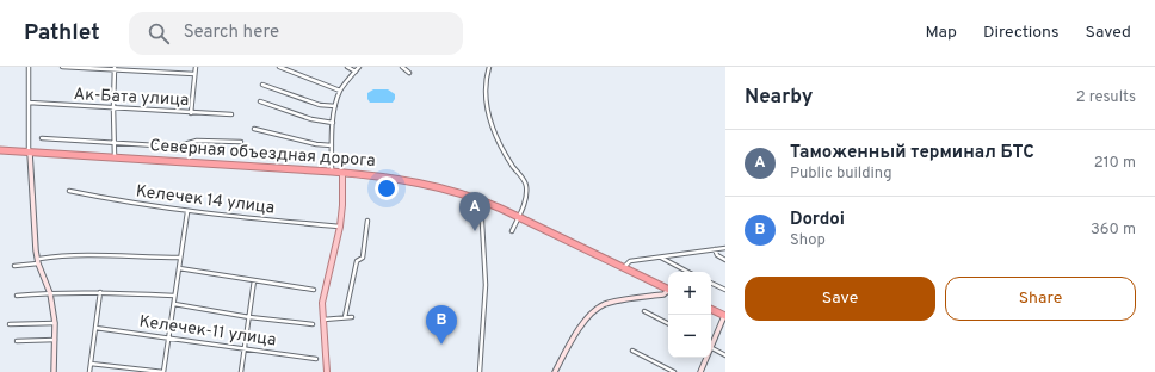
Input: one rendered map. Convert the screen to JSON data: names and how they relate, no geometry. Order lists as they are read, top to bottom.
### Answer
{
  "streets": {
    "highway": ["Северная объездная дорога"],
    "street": ["Ак-Бата улица", "Келечек 14 улица", "Келечек-11 улица"]
  },
  "page": {
    "header": "Pathlet",
    "search": "Search here",
    "nav": ["Map", "Directions", "Saved"],
    "heading": ["Nearby", "2 results"],
    "list": [
      {
        "mark": "A",
        "name": "Таможенный терминал БТС",
        "note": "Public building",
        "value": "210 m"
      },
      {
        "mark": "B",
        "name": "Dordoi",
        "note": "Shop",
        "value": "360 m"
      }
    ],
    "pins": ["A", "B"],
    "buttons": ["Save", "Share"],
    "map_buttons": ["+", "−"]
  }
}
